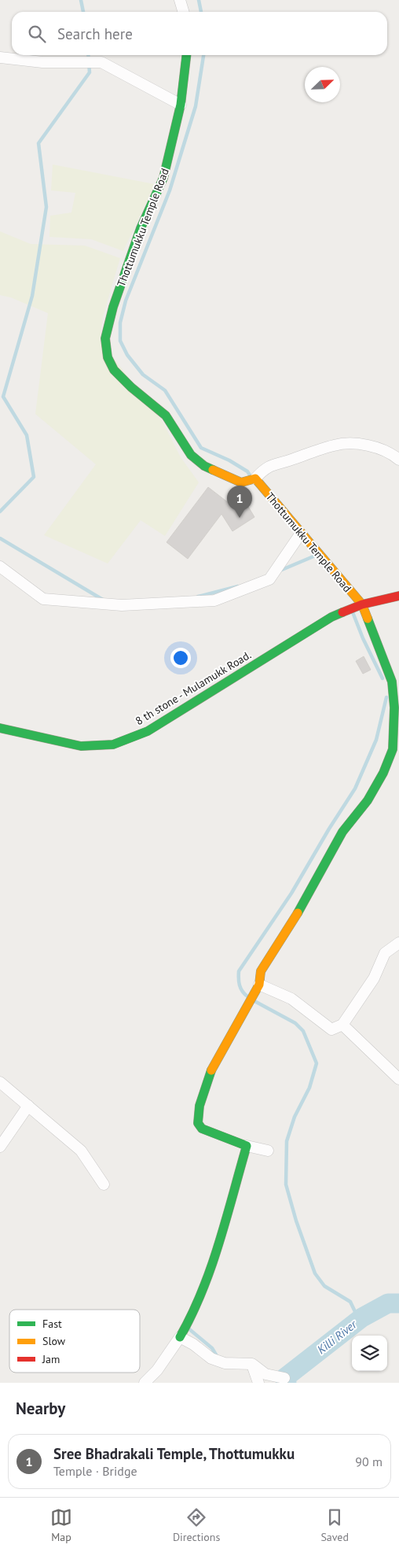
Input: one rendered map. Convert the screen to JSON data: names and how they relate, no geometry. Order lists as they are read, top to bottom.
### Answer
{
  "streets": {
    "street": ["Thottumukku Temple Road", "8 th stone - Mulamukk Road."]
  },
  "crossings": [
    ["Thottumukku Temple Road", "8 th stone - Mulamukk Road."]
  ],
  "water": ["Killi River"],
  "legend": ["Fast", "Slow", "Jam"],
  "north": "top right",
  "page": {
    "search": "Search here",
    "pins": "1",
    "heading": "Nearby",
    "list": [
      {
        "mark": "1",
        "name": "Sree Bhadrakali Temple, Thottumukku",
        "note": "Temple · Bridge",
        "value": "90 m"
      }
    ],
    "nav": ["Map", "Directions", "Saved"]
  }
}
